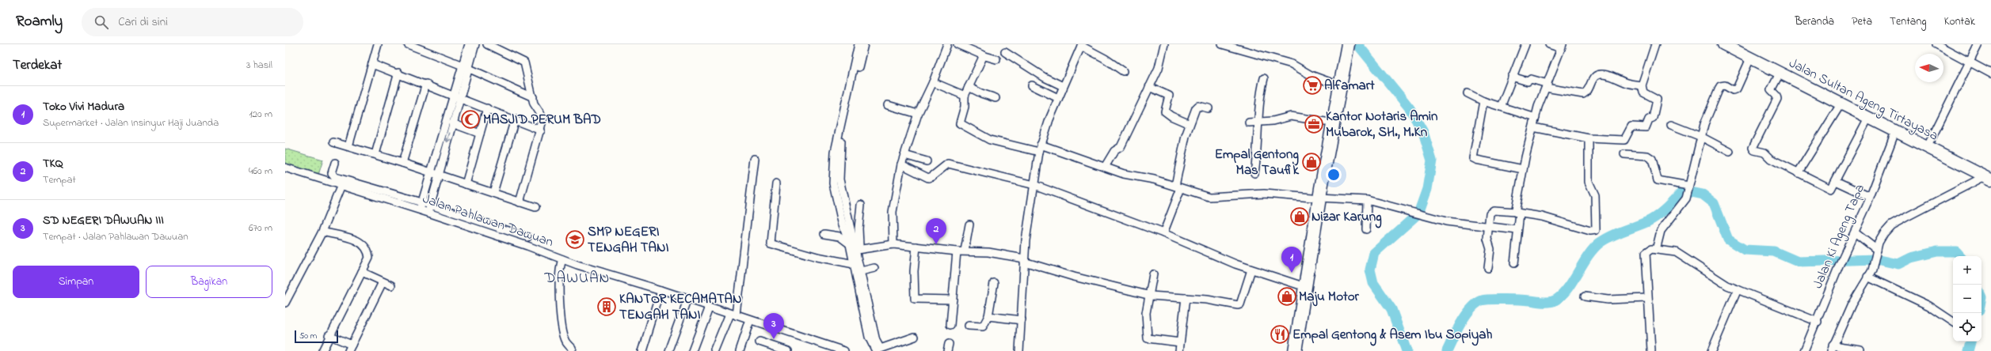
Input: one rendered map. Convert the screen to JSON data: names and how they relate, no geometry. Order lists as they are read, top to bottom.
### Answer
{
  "streets": {
    "main road": ["Jalan Sultan Ageng Tirtayasa"],
    "street": ["Jalan Pahlawan Dawuan", "Jalan Ki Ageng Tapa"]
  },
  "crossings": [
    ["Jalan Sultan Ageng Tirtayasa", "Jalan Ki Ageng Tapa"]
  ],
  "districts": ["DAWUAN"],
  "places": {
    "supermarket": ["Alfamart"],
    "mosque": ["MASJID PERUM BAD"],
    "office": ["Kantor Notaris Amin Mubarok, SH., M.Kn"],
    "shop": ["Empal Gentong Mas Taufik", "Nizar Karung", "Maju Motor"],
    "school or university": ["SMP NEGERI TENGAH TANI"],
    "building": ["KANTOR KECAMATAN TENGAH TANI"],
    "restaurant": ["Empal Gentong & Asem Ibu Sopiyah"]
  },
  "scale_bar": "50 m",
  "north": "left",
  "page": {
    "header": "Roamly",
    "search": "Cari di sini",
    "nav": [
      "Beranda",
      "Peta",
      "Tentang",
      "Kontak"
    ],
    "heading": ["Terdekat", "3 hasil"],
    "list": [
      {
        "mark": "1",
        "name": "Toko Vivi Madura",
        "note": "Supermarket · Jalan Insinyur Haji Juanda",
        "value": "120 m"
      },
      {
        "mark": "2",
        "name": "TKQ",
        "note": "Tempat",
        "value": "460 m"
      },
      {
        "mark": "3",
        "name": "SD NEGERI DAWUAN III",
        "note": "Tempat · Jalan Pahlawan Dawuan",
        "value": "670 m"
      }
    ],
    "pins": ["2", "1", "3"],
    "buttons": ["Simpan", "Bagikan"],
    "map_buttons": ["+", "−"],
    "scale": "50 m"
  }
}
